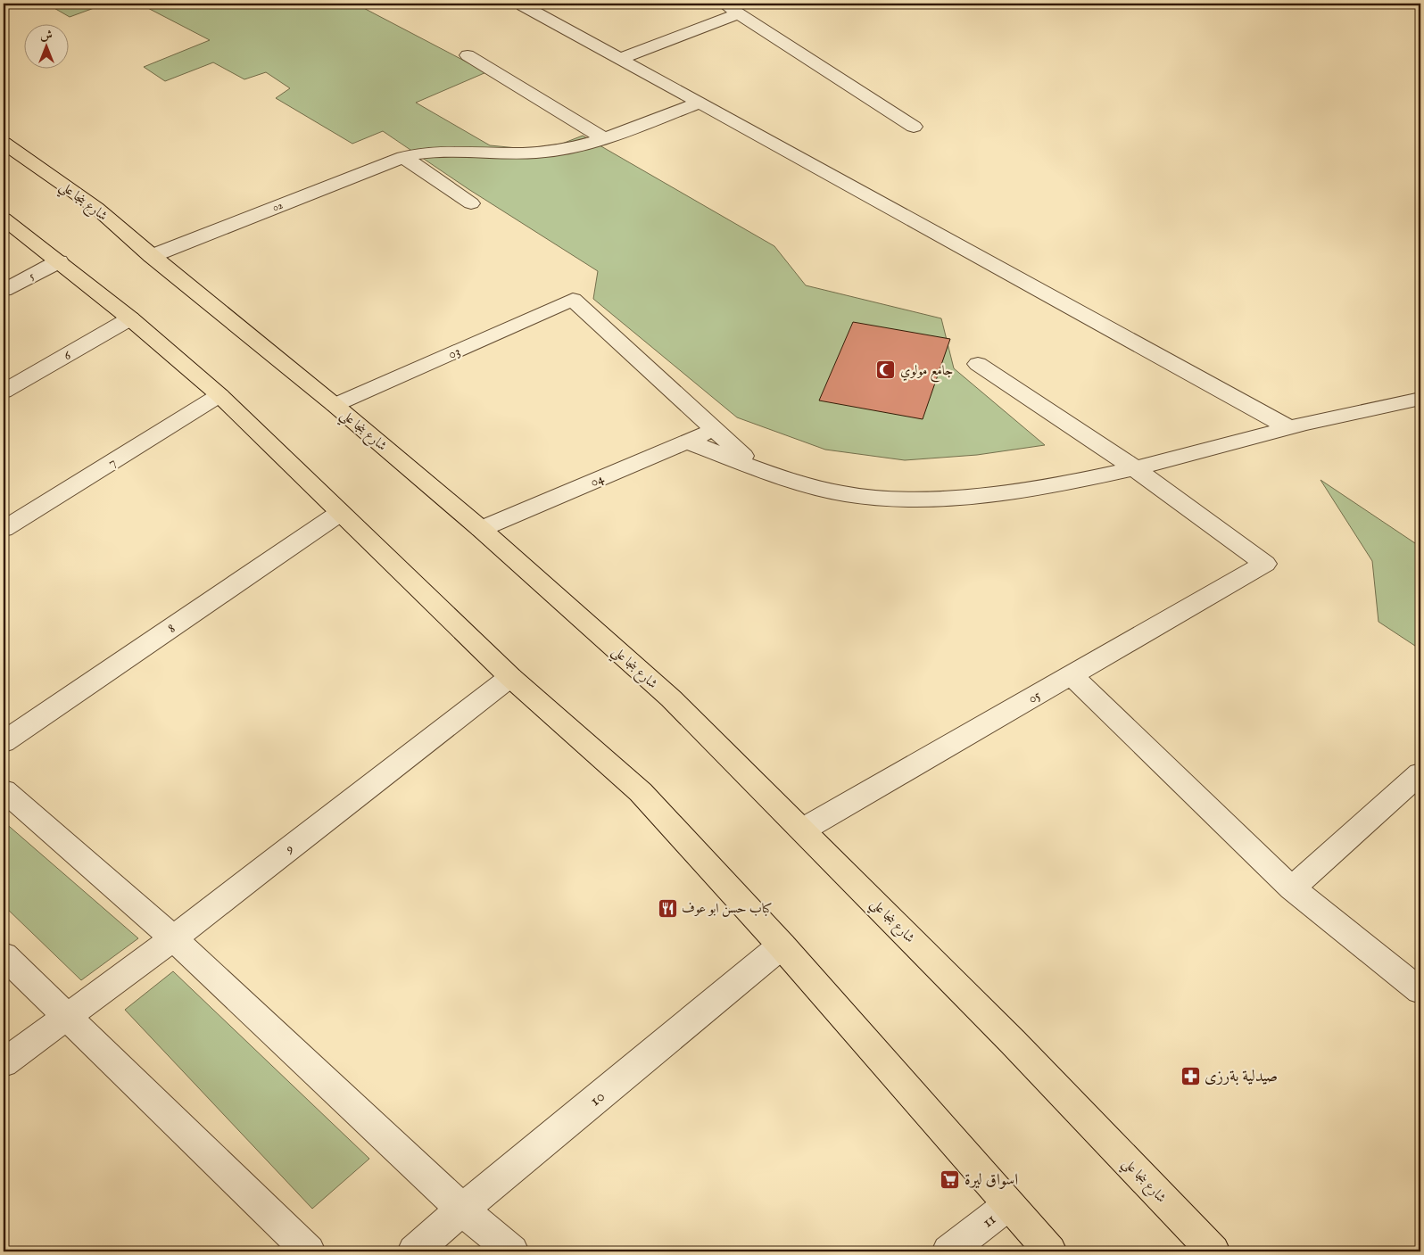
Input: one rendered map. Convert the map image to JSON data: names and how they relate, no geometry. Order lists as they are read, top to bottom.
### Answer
{
  "streets": {
    "main road": ["شارع بنجا علي"],
    "street": [
      "02",
      "5",
      "03",
      "6",
      "7",
      "04",
      "8",
      "05",
      "9",
      "10",
      "11"
    ]
  },
  "crossings": [
    ["شارع بنجا علي", "02"],
    ["شارع بنجا علي", "03"],
    ["شارع بنجا علي", "04"],
    ["شارع بنجا علي", "05"],
    ["03", "04"]
  ],
  "places": {
    "mosque": ["جامع مولوي"],
    "restaurant": ["كباب حسن ابو عوف"],
    "pharmacy": ["صيدلية بةرزى"],
    "supermarket": ["اسواق ليرة"]
  },
  "north": "top"
}
